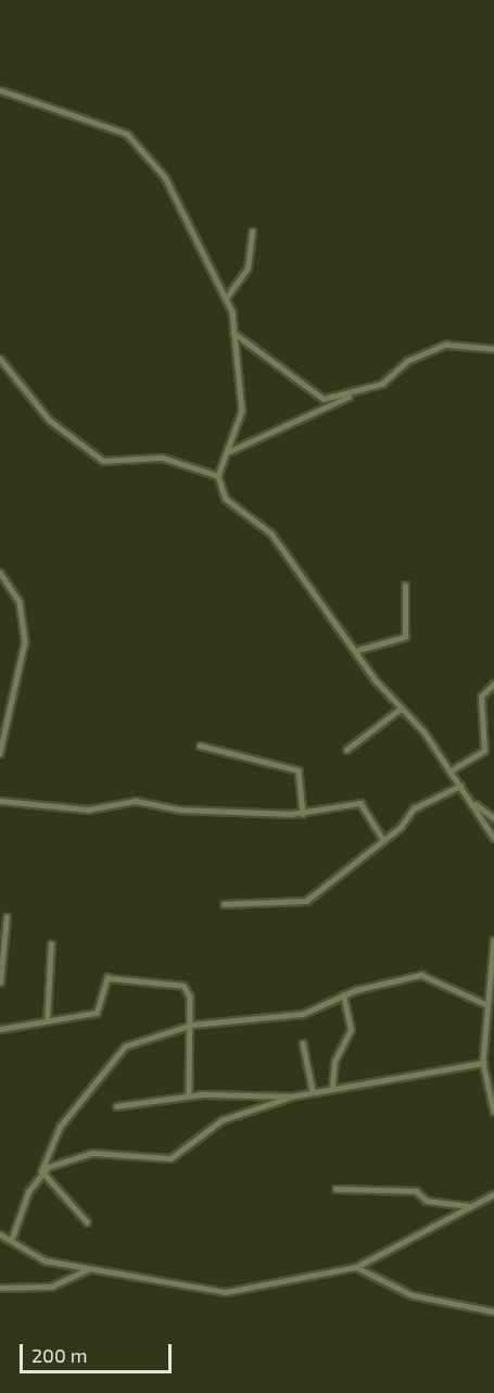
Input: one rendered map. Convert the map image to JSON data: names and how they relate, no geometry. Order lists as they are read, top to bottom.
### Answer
{
  "scale_bar": "200 m"
}
